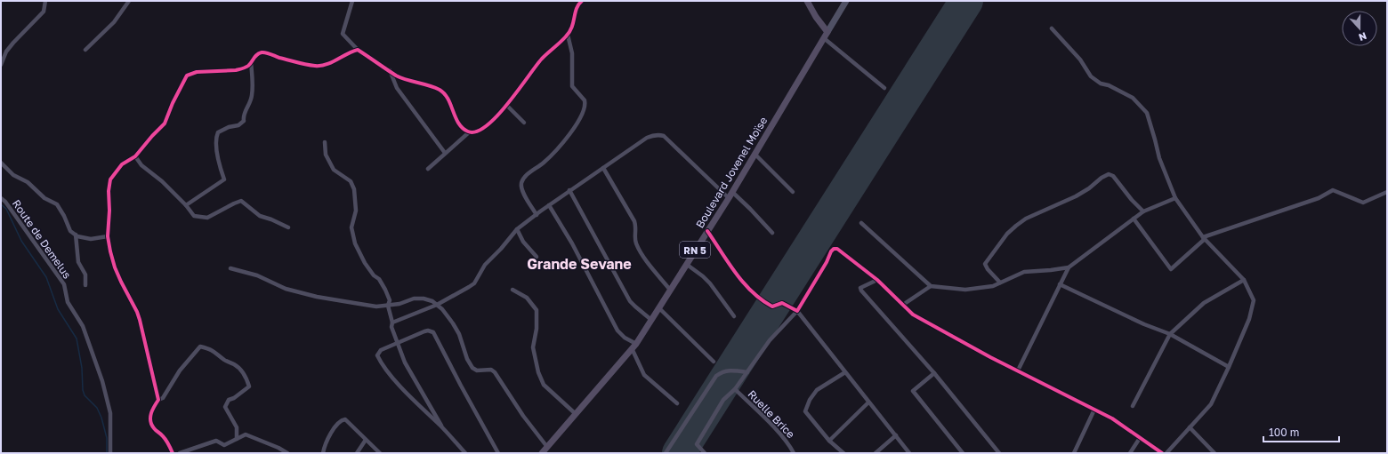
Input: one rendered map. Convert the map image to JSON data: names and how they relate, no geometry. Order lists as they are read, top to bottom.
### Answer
{
  "streets": {
    "main road": ["Boulevard Jovenel Moïse", "RN 5"],
    "street": ["Route de Demelus", "Ruelle Brice"]
  },
  "districts": ["Grande Sevane"],
  "scale_bar": "100 m",
  "north": "bottom"
}
